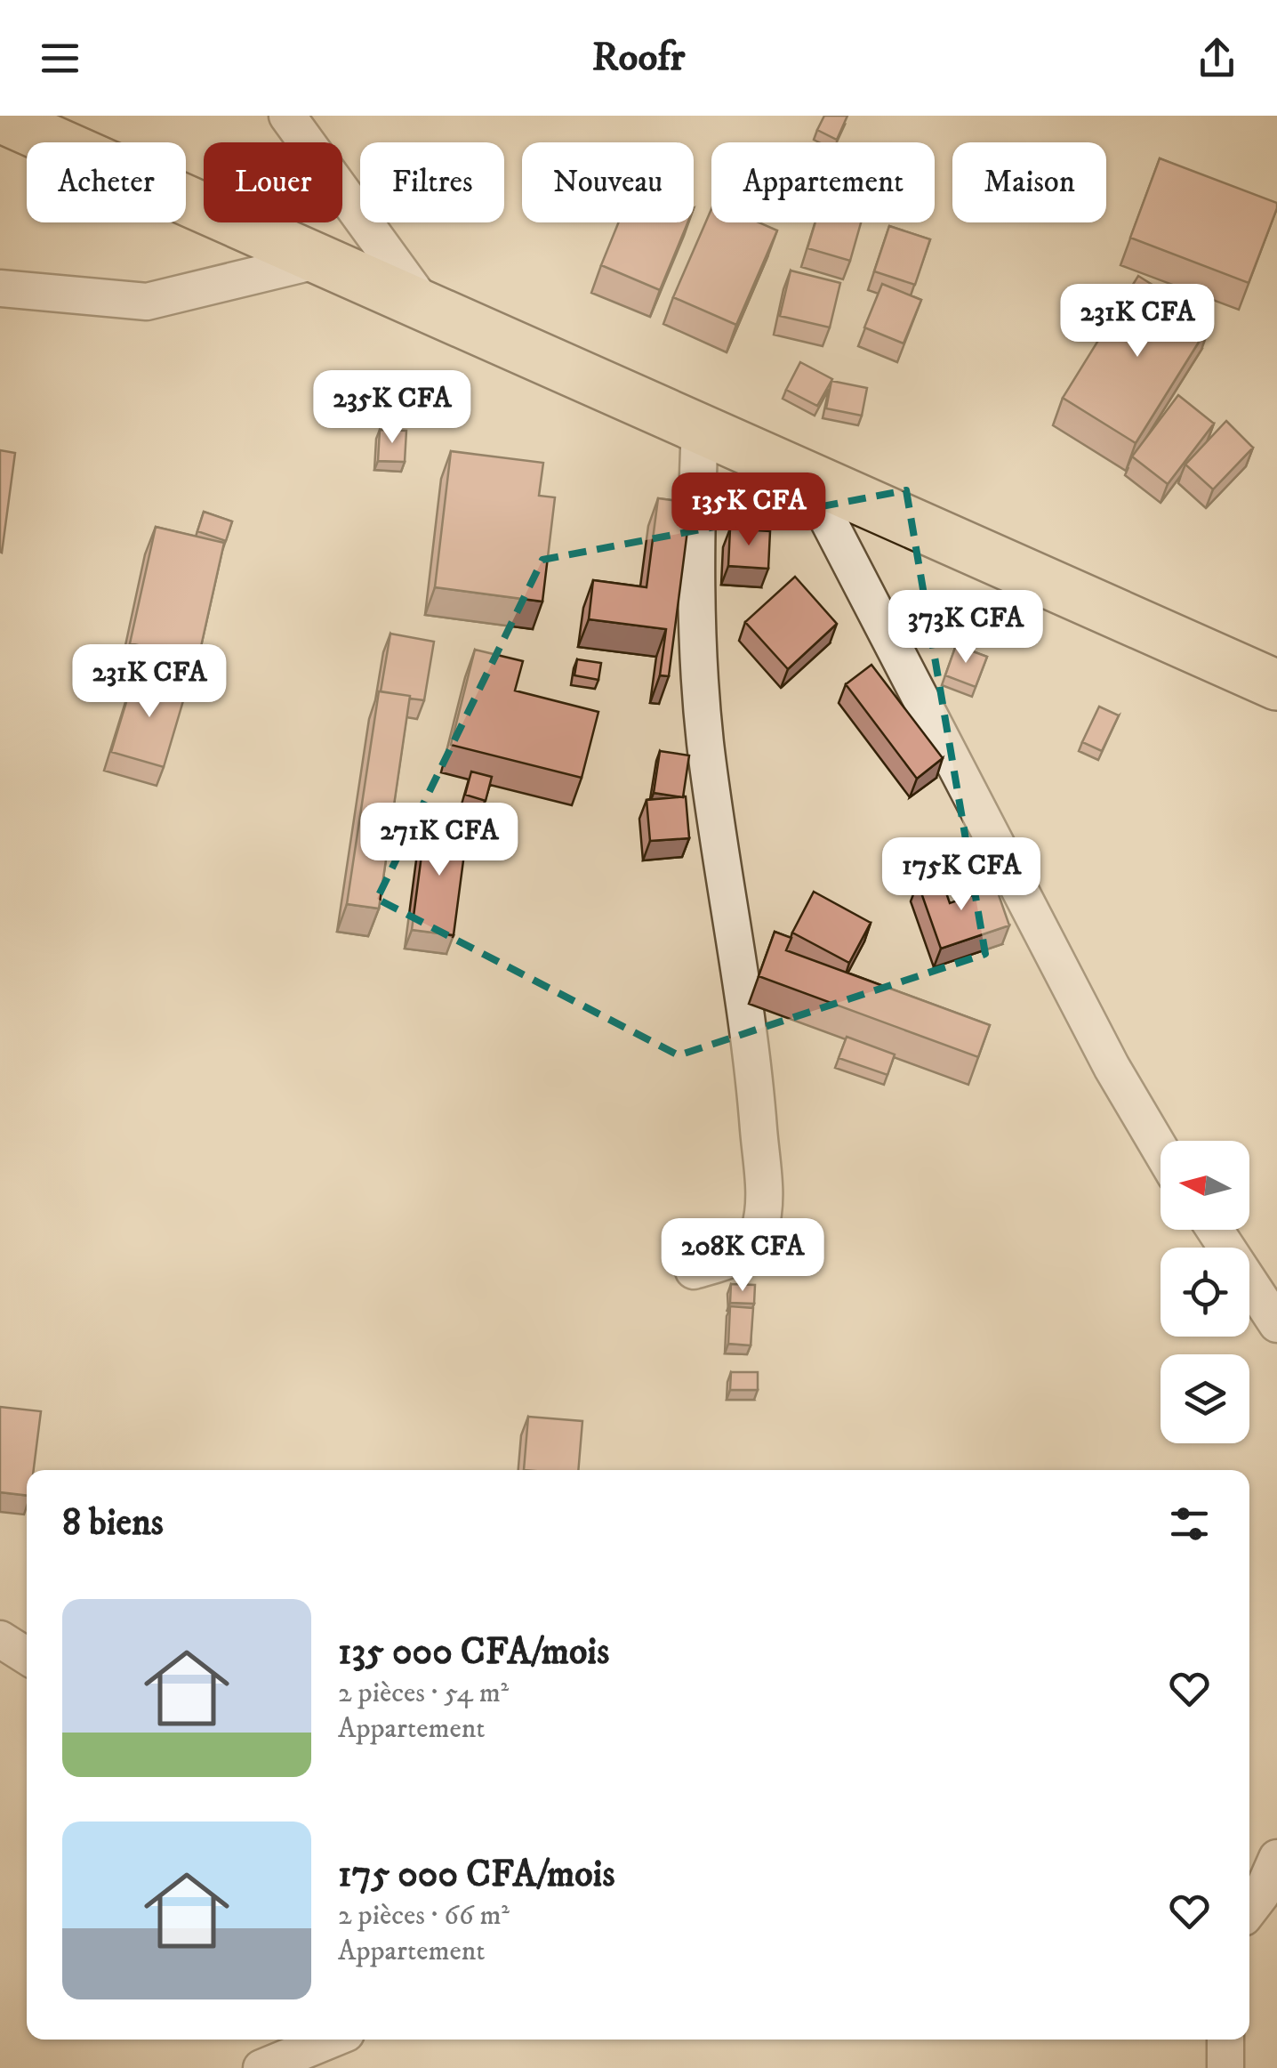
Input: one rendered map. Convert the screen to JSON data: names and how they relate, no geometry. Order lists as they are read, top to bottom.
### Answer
{
  "north": "left",
  "page": {
    "header": "Roofr",
    "chip": [
      "Acheter",
      "Louer",
      "Filtres",
      "Nouveau",
      "Appartement",
      "Maison"
    ],
    "price": [
      "231K CFA",
      "235K CFA",
      "135K CFA",
      "373K CFA",
      "231K CFA",
      "271K CFA",
      "175K CFA",
      "208K CFA"
    ],
    "heading": "8 biens",
    "list": [
      {
        "name": "135 000 CFA/mois",
        "note": "2 pièces · 54 m² · Appartement"
      },
      {
        "name": "175 000 CFA/mois",
        "note": "2 pièces · 66 m² · Appartement"
      }
    ]
  }
}
